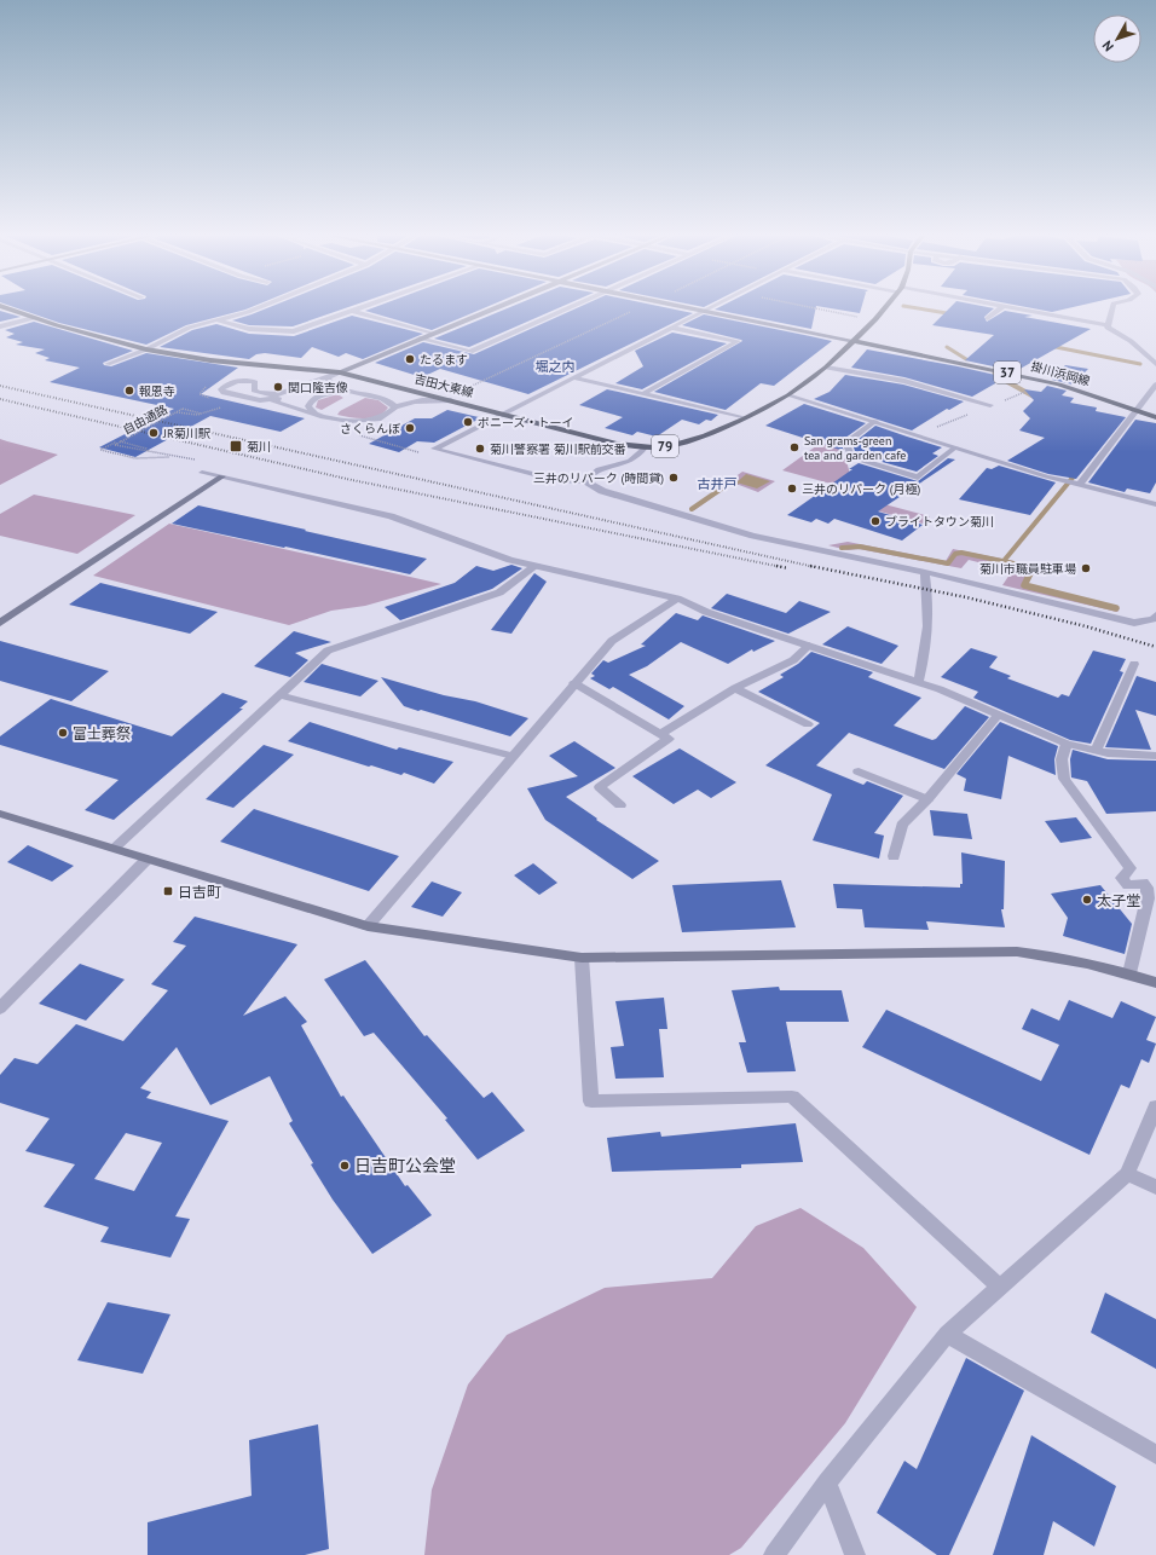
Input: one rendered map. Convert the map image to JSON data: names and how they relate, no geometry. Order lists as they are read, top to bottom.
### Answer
{
  "streets": {
    "main road": [
      "37",
      "掛川浜岡線",
      "吉田大東線",
      "79"
    ],
    "path": ["自由通路"]
  },
  "crossings": [
    ["掛川浜岡線", "吉田大東線"]
  ],
  "districts": ["堀之内", "古井戸"],
  "places": {
    "other": [
      "たるます",
      "関口隆吉像",
      "報恩寺",
      "ポニーズ・トーイ",
      "さくらんぼ",
      "JR菊川駅",
      "San grams-green tea and garden cafe",
      "菊川警察署 菊川駅前交番",
      "三井のリパーク (時間貸)",
      "三井のリパーク (月極)",
      "ブライトタウン菊川",
      "菊川市職員駐車場",
      "富士葬祭",
      "太子堂",
      "日吉町公会堂"
    ],
    "transit": ["菊川", "日吉町"]
  },
  "north": "bottom left"
}
